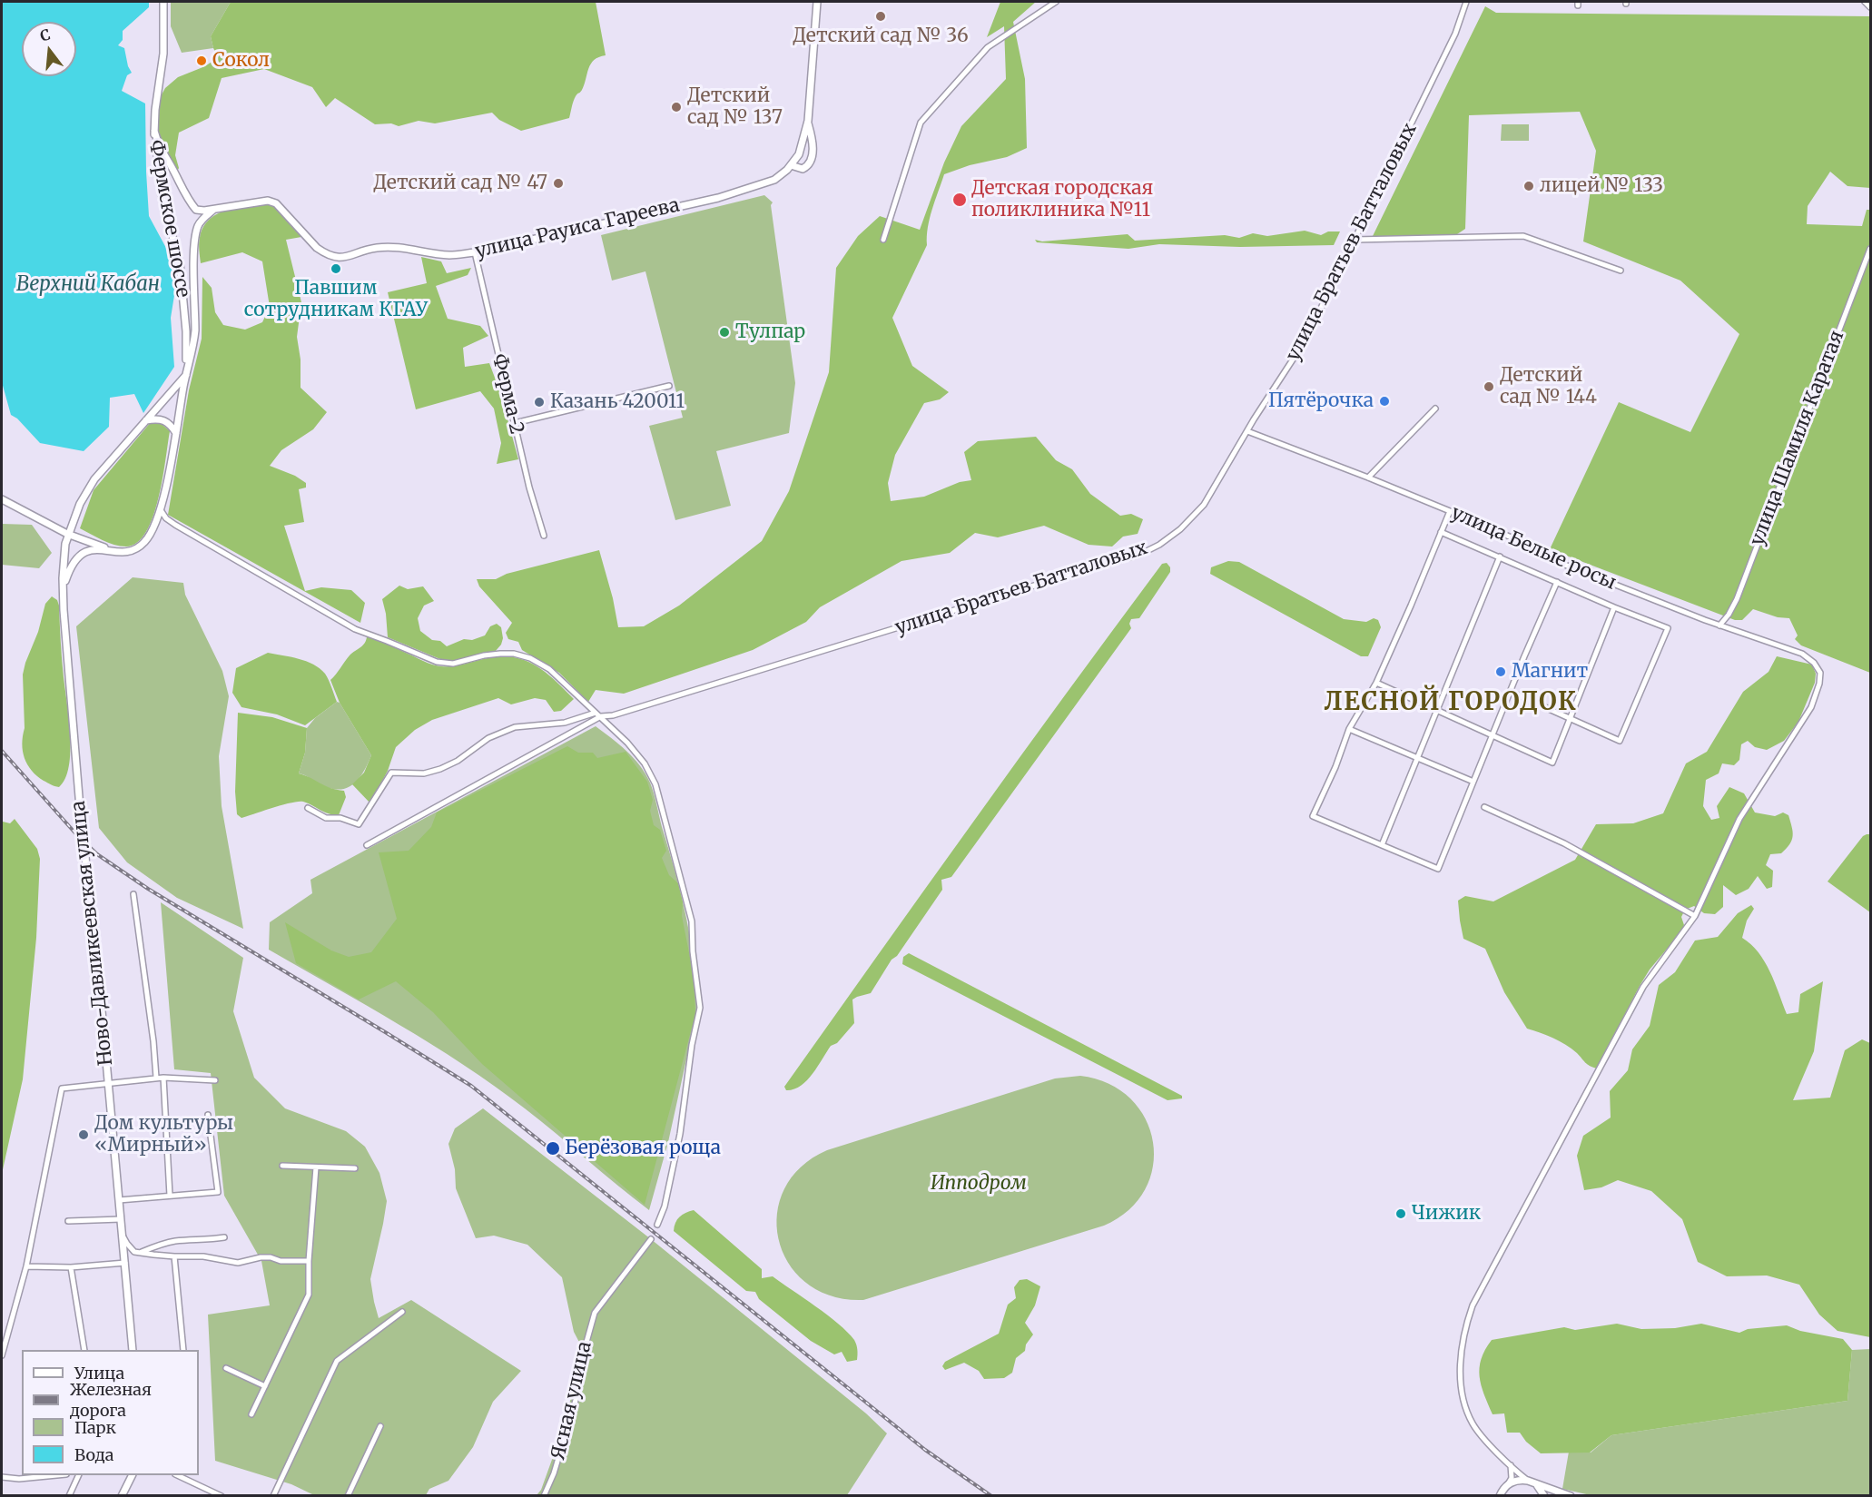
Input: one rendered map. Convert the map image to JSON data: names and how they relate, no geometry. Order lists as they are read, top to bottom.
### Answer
{
  "streets": {
    "street": [
      "Фермское шоссе",
      "улица Рауиса Гареева",
      "улица Братьев Батталовых",
      "Ферма-2",
      "улица Шамиля Каратая",
      "улица Белые росы",
      "Ново-Давликеевская улица",
      "Ясная улица"
    ]
  },
  "crossings": [
    ["Фермское шоссе", "улица Рауиса Гареева"],
    ["Фермское шоссе", "Ново-Давликеевская улица"],
    ["улица Рауиса Гареева", "Ферма-2"],
    ["улица Братьев Батталовых", "улица Белые росы"],
    ["улица Шамиля Каратая", "улица Белые росы"]
  ],
  "districts": ["ЛЕСНОЙ ГОРОДОК"],
  "water": ["Верхний Кабан"],
  "parks": ["Ипподром"],
  "places": [
    "Детский сад № 36",
    "Сокол",
    "Детский сад № 137",
    "Детский сад № 47",
    "лицей № 133",
    "Детская городская поликлиника №11",
    "Павшим сотрудникам КГАУ",
    "Тулпар",
    "Детский сад № 144",
    "Пятёрочка",
    "Казань 420011",
    "Магнит",
    "Дом культуры «Мирный»",
    "Берёзовая роща",
    "Чижик"
  ],
  "legend": [
    "Улица",
    "Железная дорога",
    "Парк",
    "Вода"
  ],
  "north": "top"
}
